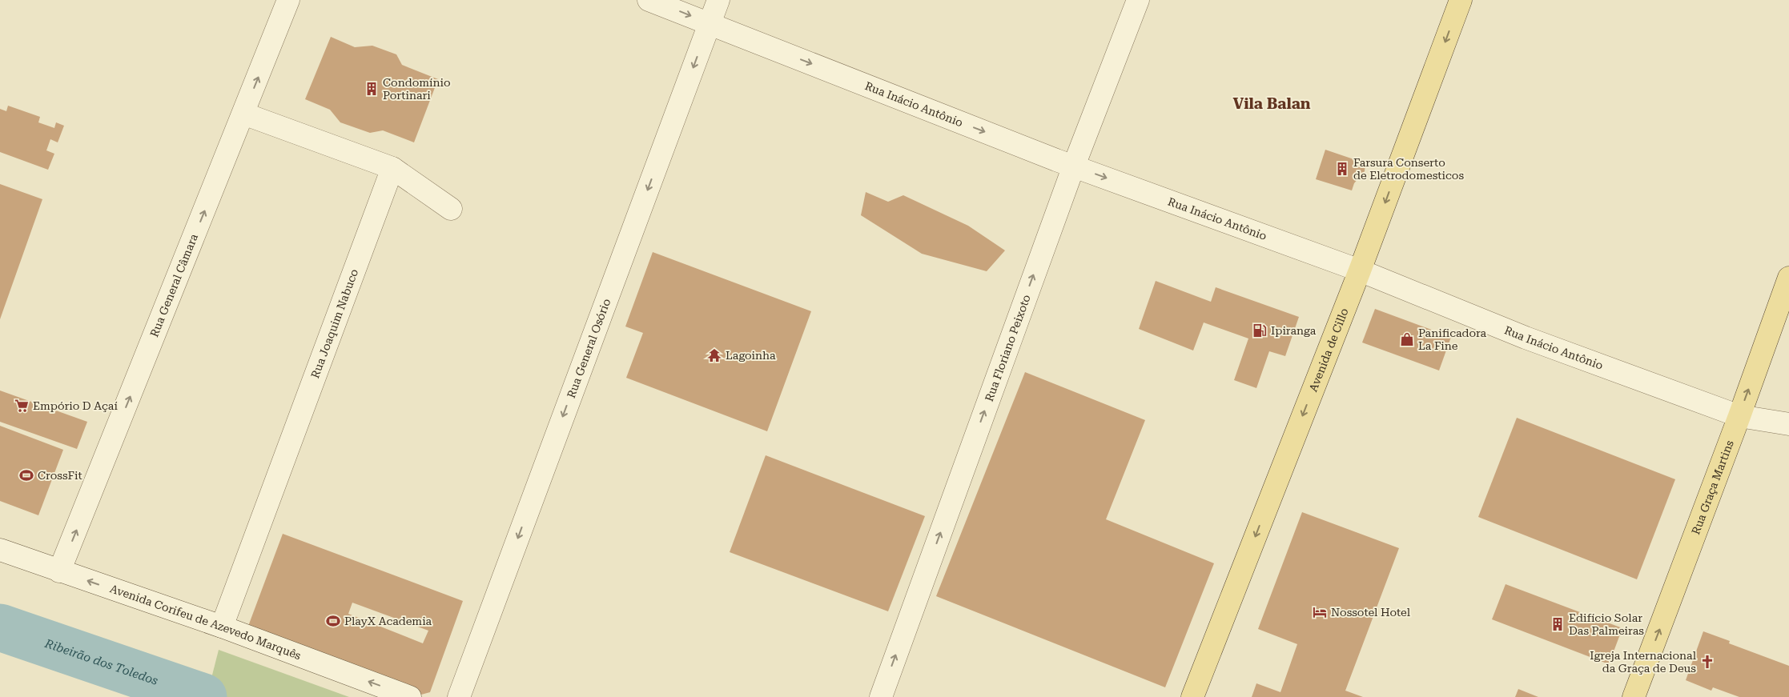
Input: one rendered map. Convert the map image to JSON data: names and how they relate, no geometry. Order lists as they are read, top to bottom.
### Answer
{
  "streets": {
    "main road": ["Avenida de Cillo", "Rua Graça Martins"],
    "street": [
      "Rua Inácio Antônio",
      "Rua General Câmara",
      "Rua Joaquim Nabuco",
      "Rua Floriano Peixoto",
      "Rua General Osório",
      "Avenida Corifeu de Azevedo Marquês"
    ]
  },
  "crossings": [
    ["Rua Inácio Antônio", "Rua Floriano Peixoto"],
    ["Rua Inácio Antônio", "Rua General Osório"],
    ["Rua Inácio Antônio", "Avenida de Cillo"],
    ["Rua Inácio Antônio", "Rua Graça Martins"],
    ["Rua General Câmara", "Avenida Corifeu de Azevedo Marquês"],
    ["Rua Joaquim Nabuco", "Avenida Corifeu de Azevedo Marquês"]
  ],
  "one_way": [
    "Rua Inácio Antônio",
    "Rua General Câmara",
    "Rua Floriano Peixoto",
    "Rua General Osório",
    "Avenida de Cillo",
    "Rua Graça Martins",
    "Avenida Corifeu de Azevedo Marquês"
  ],
  "districts": ["Vila Balan"],
  "water": ["Ribeirão dos Toledos"],
  "places": {
    "building": ["Condomínio Portinari", "Farsura Conserto de Eletrodomesticos", "Edifício Solar Das Palmeiras"],
    "fuel station": ["Ipiranga"],
    "shop": ["Panificadora La Fine"],
    "temple": ["Lagoinha"],
    "supermarket": ["Empório D Açaí"],
    "sports": ["CrossFit", "PlayX Academia"],
    "hotel": ["Nossotel Hotel"],
    "church": ["Igreja Internacional da Graça de Deus"]
  }
}
